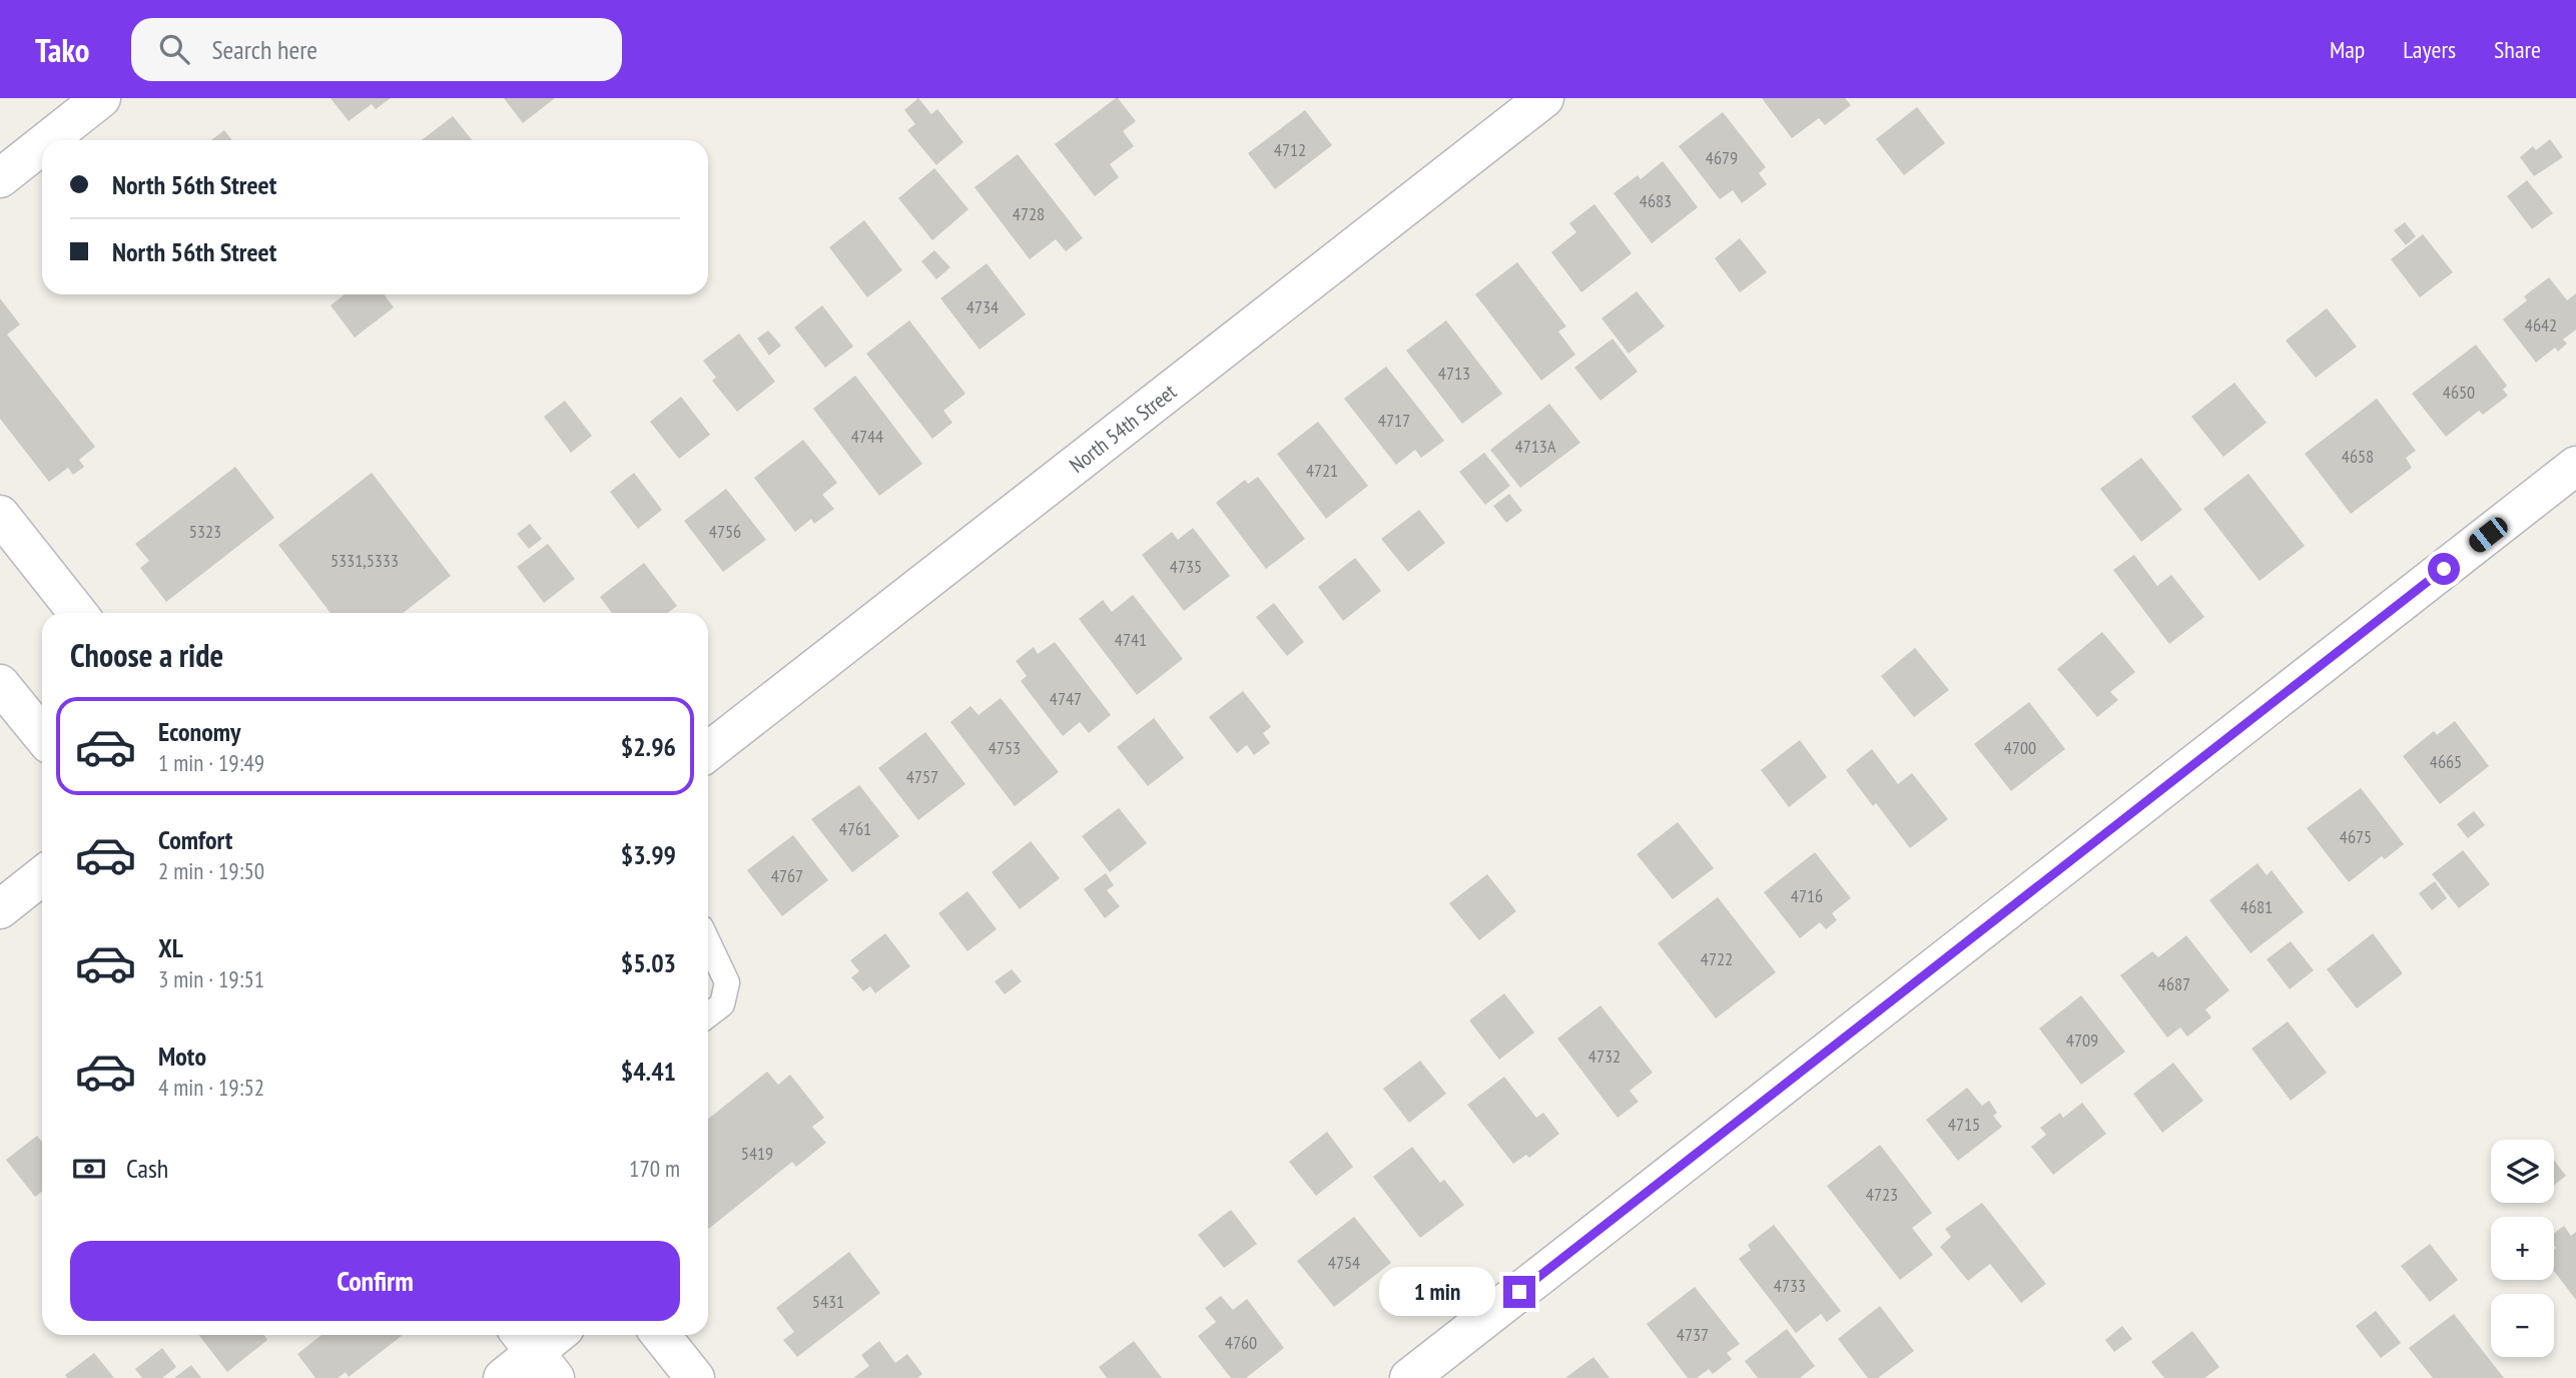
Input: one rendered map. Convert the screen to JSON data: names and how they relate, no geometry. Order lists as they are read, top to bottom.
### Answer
{
  "streets": {
    "street": ["North 54th Street"]
  },
  "house_numbers": [
    "4712",
    "4679",
    "4683",
    "4728",
    "4734",
    "4642",
    "4713",
    "4650",
    "4717",
    "4744",
    "4713A",
    "4658",
    "4721",
    "5323",
    "4756",
    "5331,5333",
    "4735",
    "4741",
    "4747",
    "4753",
    "4700",
    "4665",
    "4757",
    "4761",
    "4675",
    "4767",
    "4716",
    "4681",
    "4722",
    "4687",
    "4709",
    "4732",
    "4715",
    "5419",
    "4723",
    "4754",
    "4733",
    "5431",
    "4737",
    "4760"
  ],
  "page": {
    "header": "Tako",
    "search": "Search here",
    "nav": ["Map", "Layers", "Share"],
    "banner": ["North 56th Street", "North 56th Street"],
    "heading": "Choose a ride",
    "list": [
      {
        "name": "Economy",
        "note": "1 min · 19:49",
        "value": "$2.96"
      },
      {
        "name": "Comfort",
        "note": "2 min · 19:50",
        "value": "$3.99"
      },
      {
        "name": "XL",
        "note": "3 min · 19:51",
        "value": "$5.03"
      },
      {
        "name": "Moto",
        "note": "4 min · 19:52",
        "value": "$4.41"
      }
    ],
    "pay": ["Cash", "170 m"],
    "map_buttons": ["+", "−"],
    "buttons": "Confirm",
    "bubble": "1 min"
  }
}
